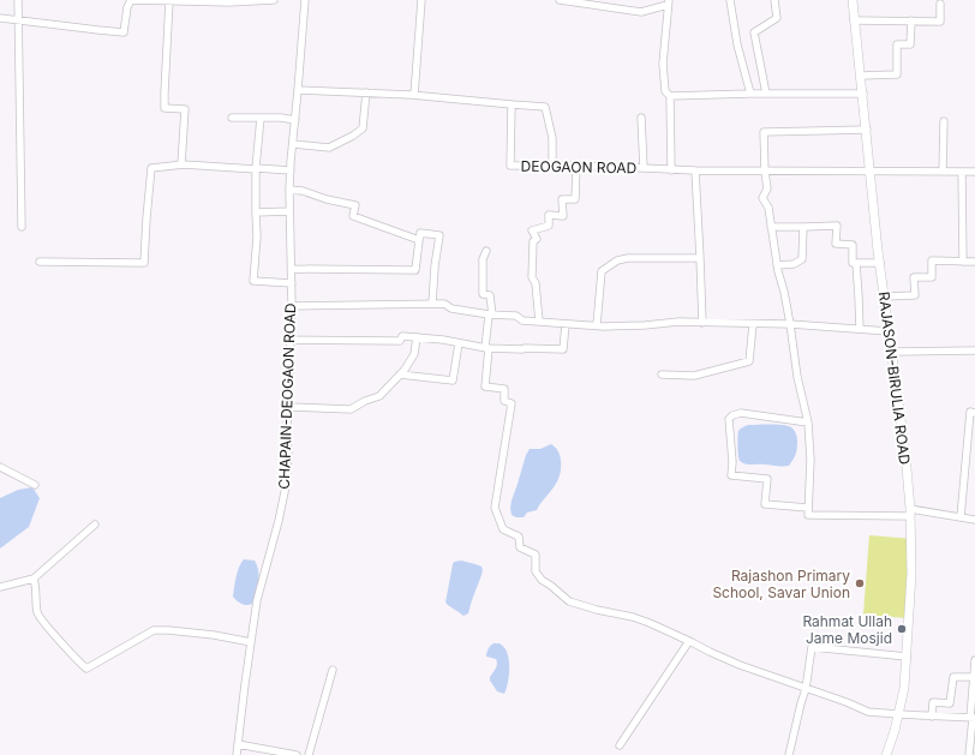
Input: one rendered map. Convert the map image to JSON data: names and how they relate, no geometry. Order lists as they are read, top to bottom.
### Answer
{
  "streets": {
    "street": ["DEOGAON ROAD", "RAJASON-BIRULIA ROAD", "CHAPAIN-DEOGAON ROAD"]
  },
  "crossings": [
    ["DEOGAON ROAD", "RAJASON-BIRULIA ROAD"]
  ],
  "places": ["Rajashon Primary School, Savar Union", "Rahmat Ullah Jame Mosjid"]
}
